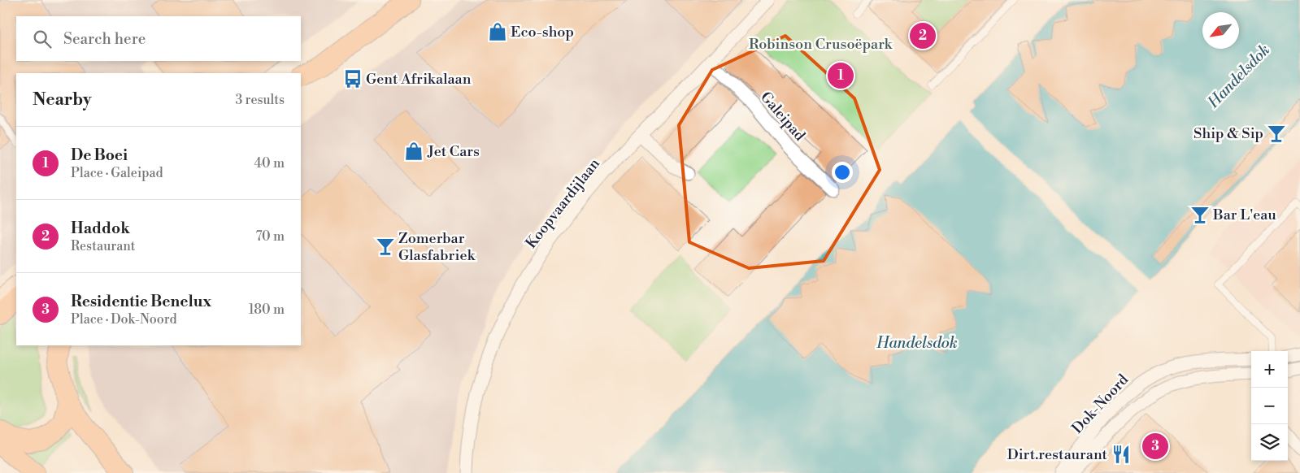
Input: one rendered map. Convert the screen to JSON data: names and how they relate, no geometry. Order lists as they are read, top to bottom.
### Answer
{
  "streets": {
    "street": ["Galeipad", "Koopvaardijlaan", "Dok-Noord"]
  },
  "crossings": [
    ["Galeipad", "Koopvaardijlaan"]
  ],
  "water": ["Handelsdok"],
  "parks": ["Robinson Crusoëpark"],
  "places": {
    "shop": ["Eco-shop", "Jet Cars"],
    "bus stop": ["Gent Afrikalaan"],
    "bar": ["Ship & Sip", "Bar L'eau", "Zomerbar Glasfabriek"],
    "restaurant": ["Dirt.restaurant"]
  },
  "north": "bottom left",
  "page": {
    "search": "Search here",
    "pins": ["2", "1", "3"],
    "heading": ["Nearby", "3 results"],
    "list": [
      {
        "mark": "1",
        "name": "De Boei",
        "note": "Place · Galeipad",
        "value": "40 m"
      },
      {
        "mark": "2",
        "name": "Haddok",
        "note": "Restaurant",
        "value": "70 m"
      },
      {
        "mark": "3",
        "name": "Residentie Benelux",
        "note": "Place · Dok-Noord",
        "value": "180 m"
      }
    ],
    "map_buttons": ["+", "−"]
  }
}
